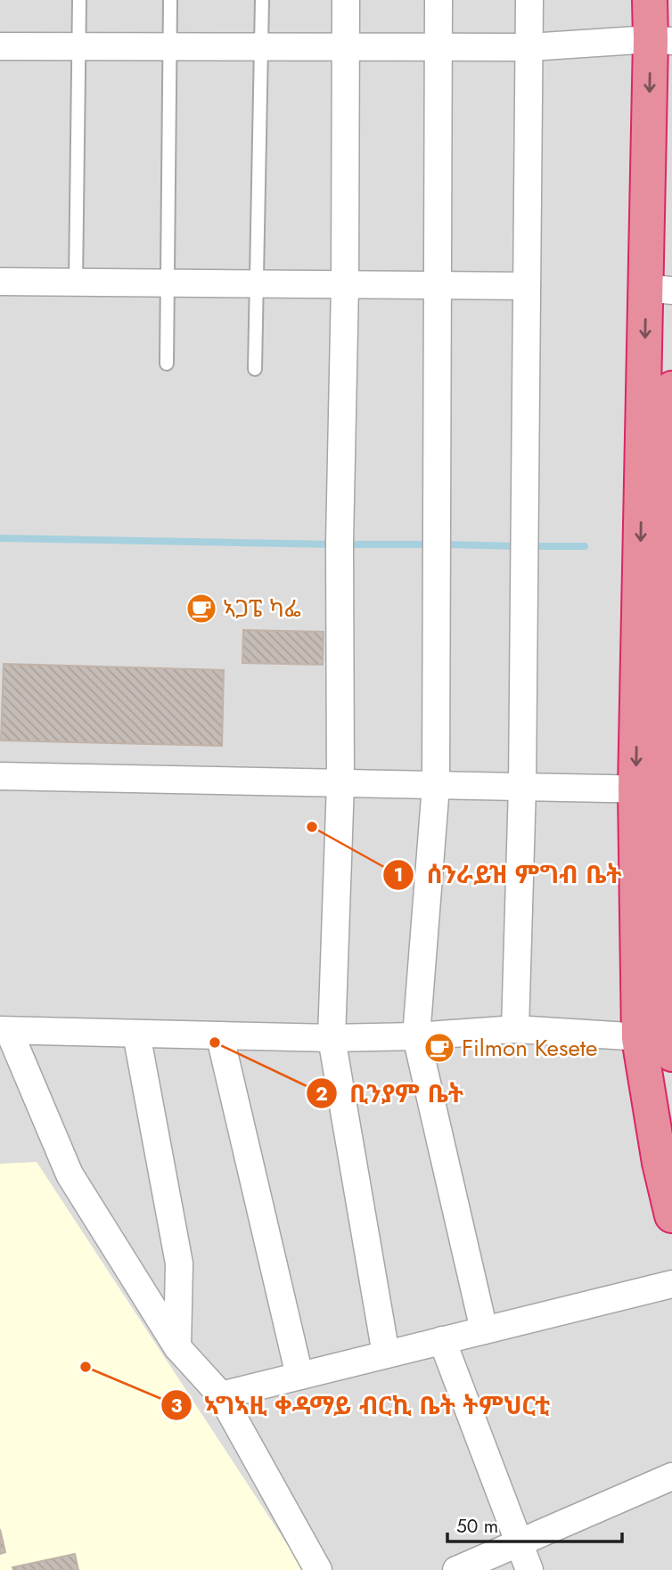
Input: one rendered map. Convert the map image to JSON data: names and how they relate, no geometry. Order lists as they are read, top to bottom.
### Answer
{
  "places": {
    "cafe": ["ኣጋፔ ካፌ", "Filmon Kesete"],
    "other": ["ሰንራይዝ ምግብ ቤት", "ቢንያም ቤት", "ኣግኣዚ ቀዳማይ ብርኪ ቤት ትምህርቲ"]
  },
  "scale_bar": "50 m"
}
